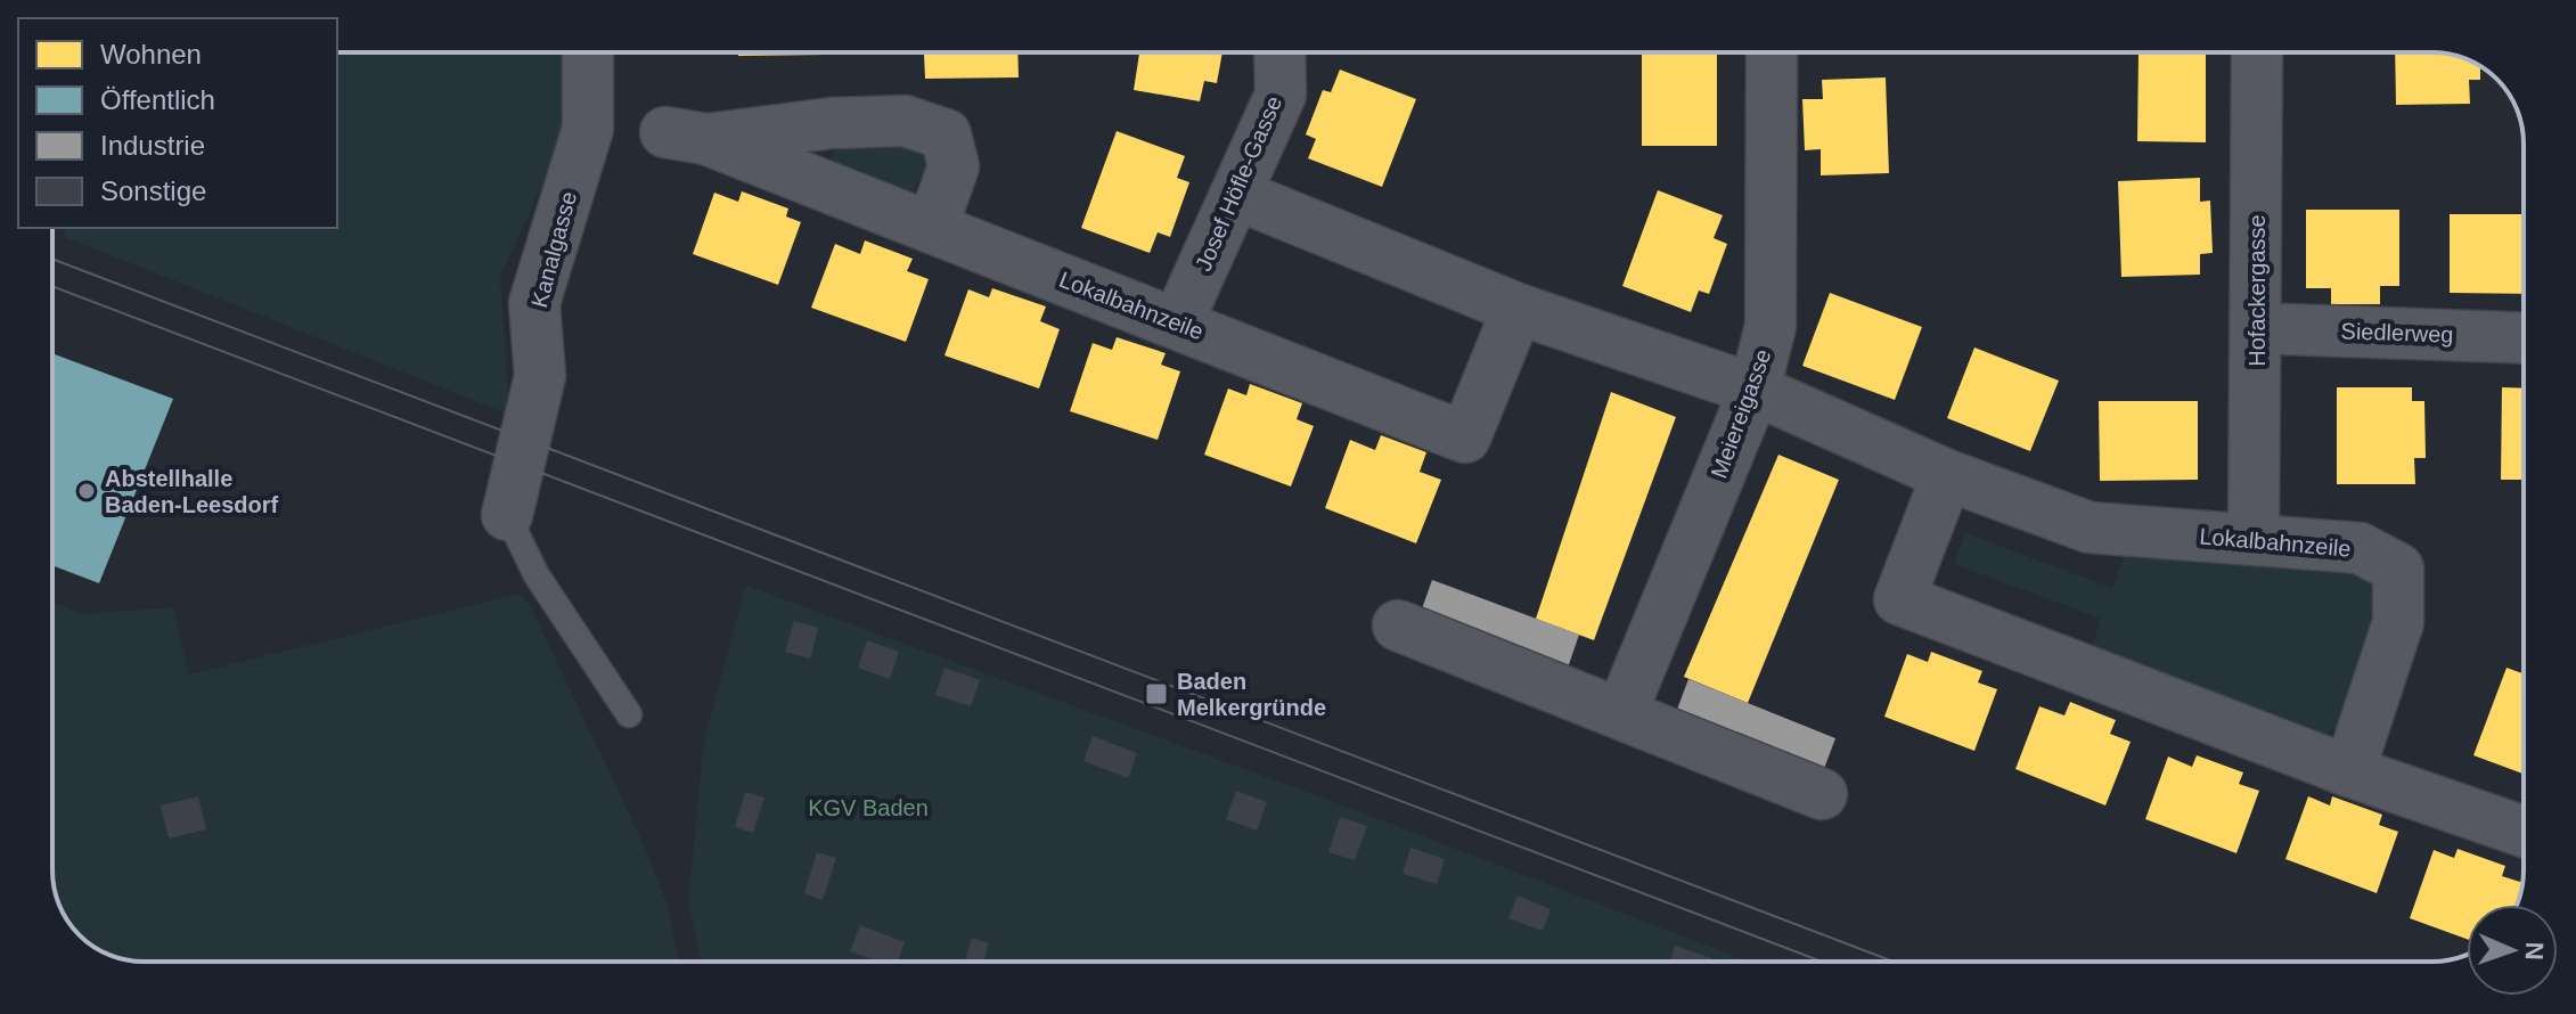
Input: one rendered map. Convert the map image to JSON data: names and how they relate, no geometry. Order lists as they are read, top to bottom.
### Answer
{
  "streets": {
    "street": [
      "Josef Höfle-Gasse",
      "Kanalgasse",
      "Hofackergasse",
      "Lokalbahnzeile",
      "Siedlerweg",
      "Meiereigasse"
    ]
  },
  "crossings": [
    ["Josef Höfle-Gasse", "Lokalbahnzeile"],
    ["Hofackergasse", "Lokalbahnzeile"],
    ["Hofackergasse", "Siedlerweg"],
    ["Lokalbahnzeile", "Meiereigasse"]
  ],
  "parks": ["KGV Baden"],
  "places": {
    "other": ["Abstellhalle Baden-Leesdorf"],
    "transit": ["Baden Melkergründe"]
  },
  "legend": [
    "Wohnen",
    "Öffentlich",
    "Industrie",
    "Sonstige"
  ],
  "north": "right"
}
